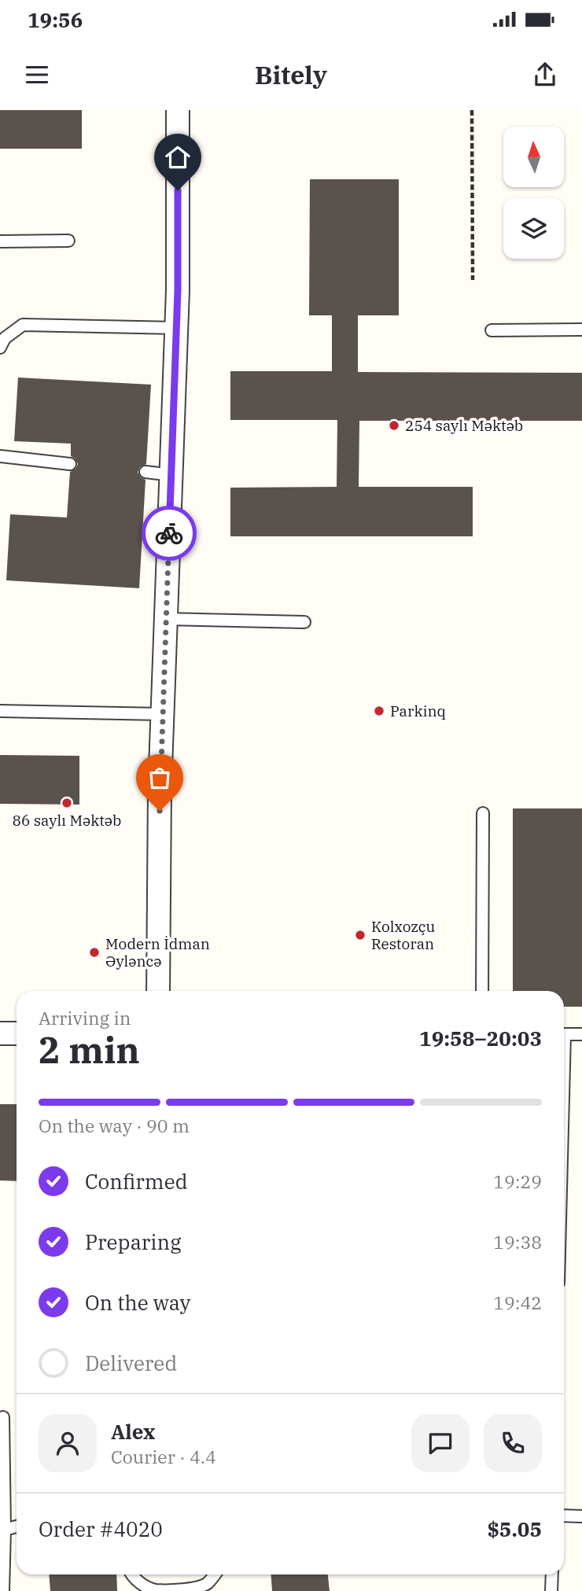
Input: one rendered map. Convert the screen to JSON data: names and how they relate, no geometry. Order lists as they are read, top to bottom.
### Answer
{
  "places": [
    "254 saylı Məktəb",
    "Parkinq",
    "86 saylı Məktəb",
    "Kolxozçu Restoran",
    "Modern İdman Əyləncə"
  ],
  "north": "top",
  "page": {
    "status": "19:56",
    "header": "Bitely",
    "heading": ["2 min", "Arriving in", "19:58–20:03"],
    "panel": [
      "Alex",
      "Courier · 4.4",
      "Order #4020",
      "$5.05"
    ],
    "bar": "On the way · 90 m",
    "list": [
      ["Confirmed", "19:29"],
      ["Preparing", "19:38"],
      ["On the way", "19:42"],
      "Delivered"
    ]
  }
}
